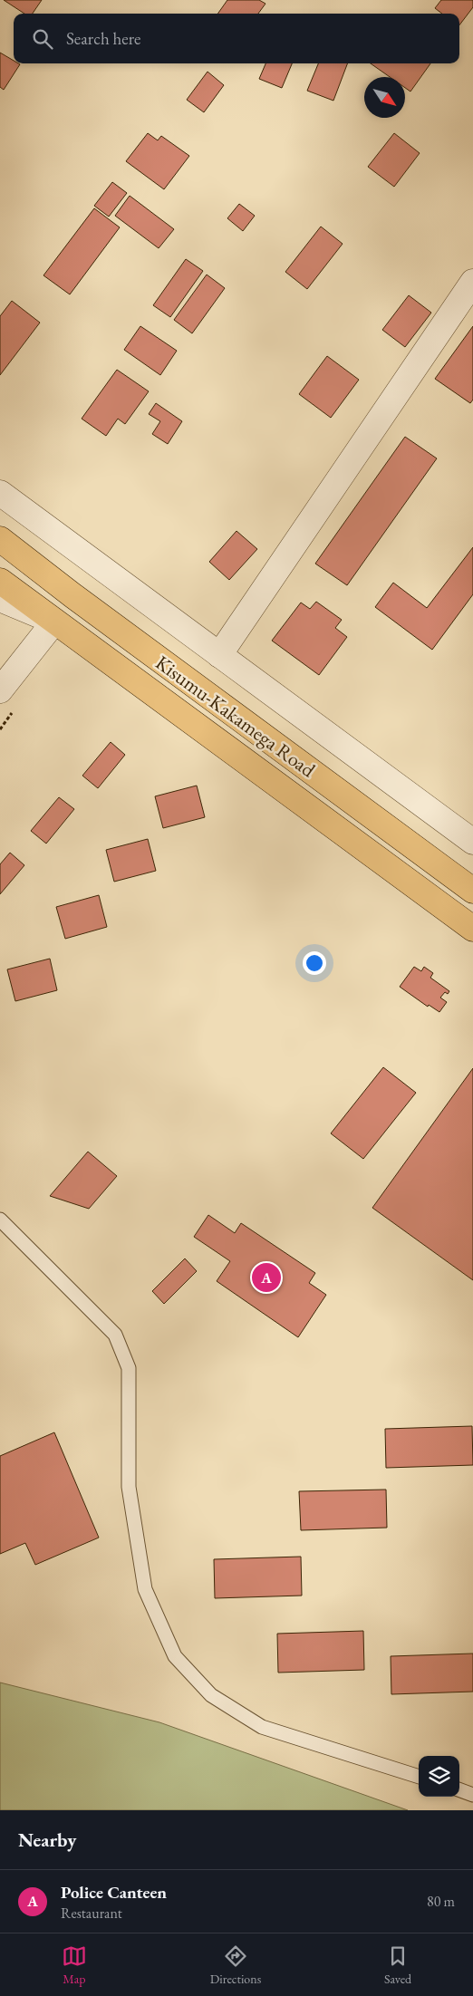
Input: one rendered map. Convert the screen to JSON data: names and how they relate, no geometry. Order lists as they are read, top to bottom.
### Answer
{
  "streets": {
    "highway": ["Kisumu-Kakamega Road"]
  },
  "north": "bottom right",
  "page": {
    "search": "Search here",
    "pins": "A",
    "heading": "Nearby",
    "list": [
      {
        "mark": "A",
        "name": "Police Canteen",
        "note": "Restaurant",
        "value": "80 m"
      }
    ],
    "nav": ["Map", "Directions", "Saved"]
  }
}
